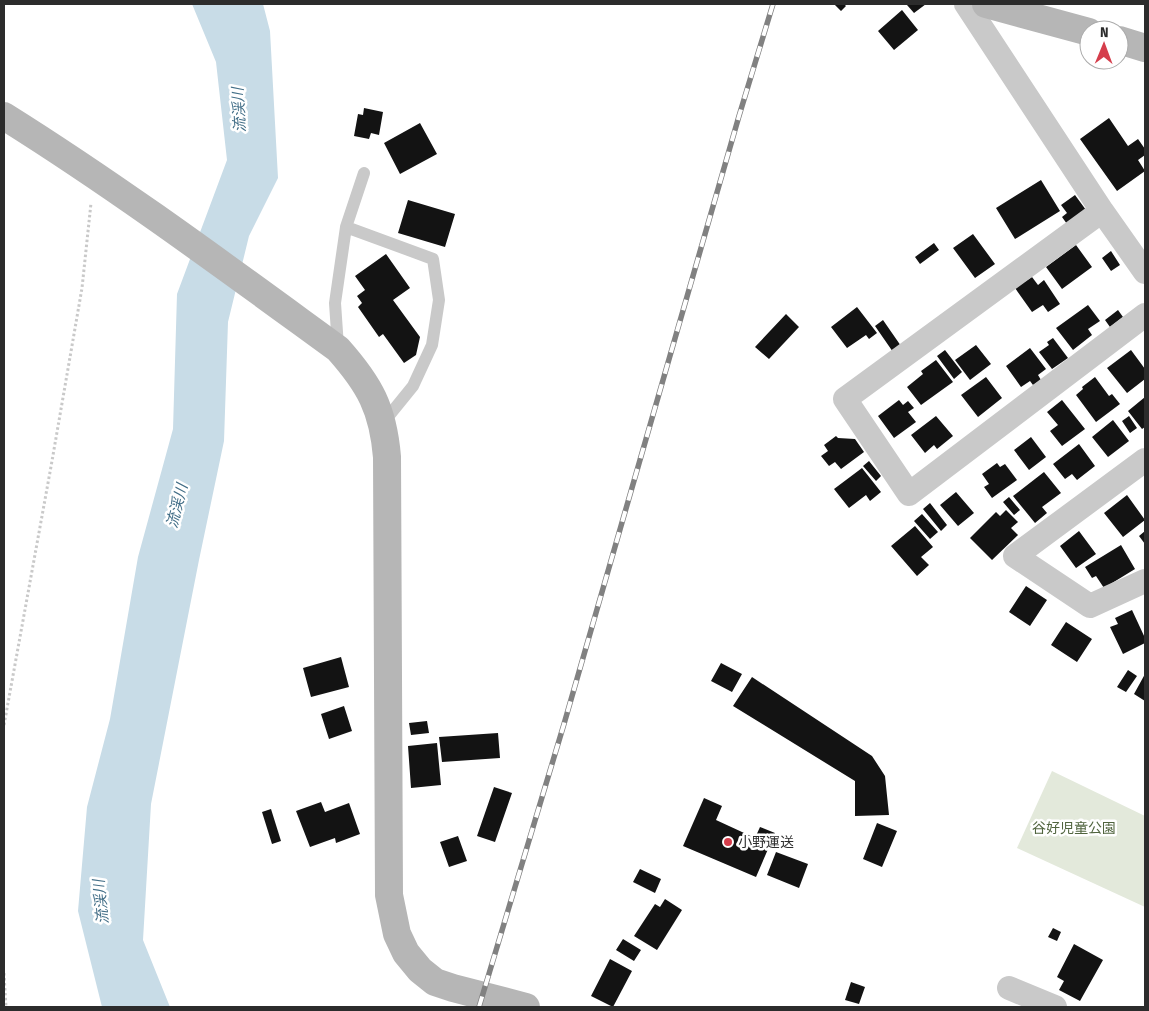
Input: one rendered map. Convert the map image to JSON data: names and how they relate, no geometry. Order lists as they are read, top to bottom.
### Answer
{
  "water": ["流渓川"],
  "parks": ["谷好児童公園"],
  "places": ["小野運送"],
  "north": "top"
}
